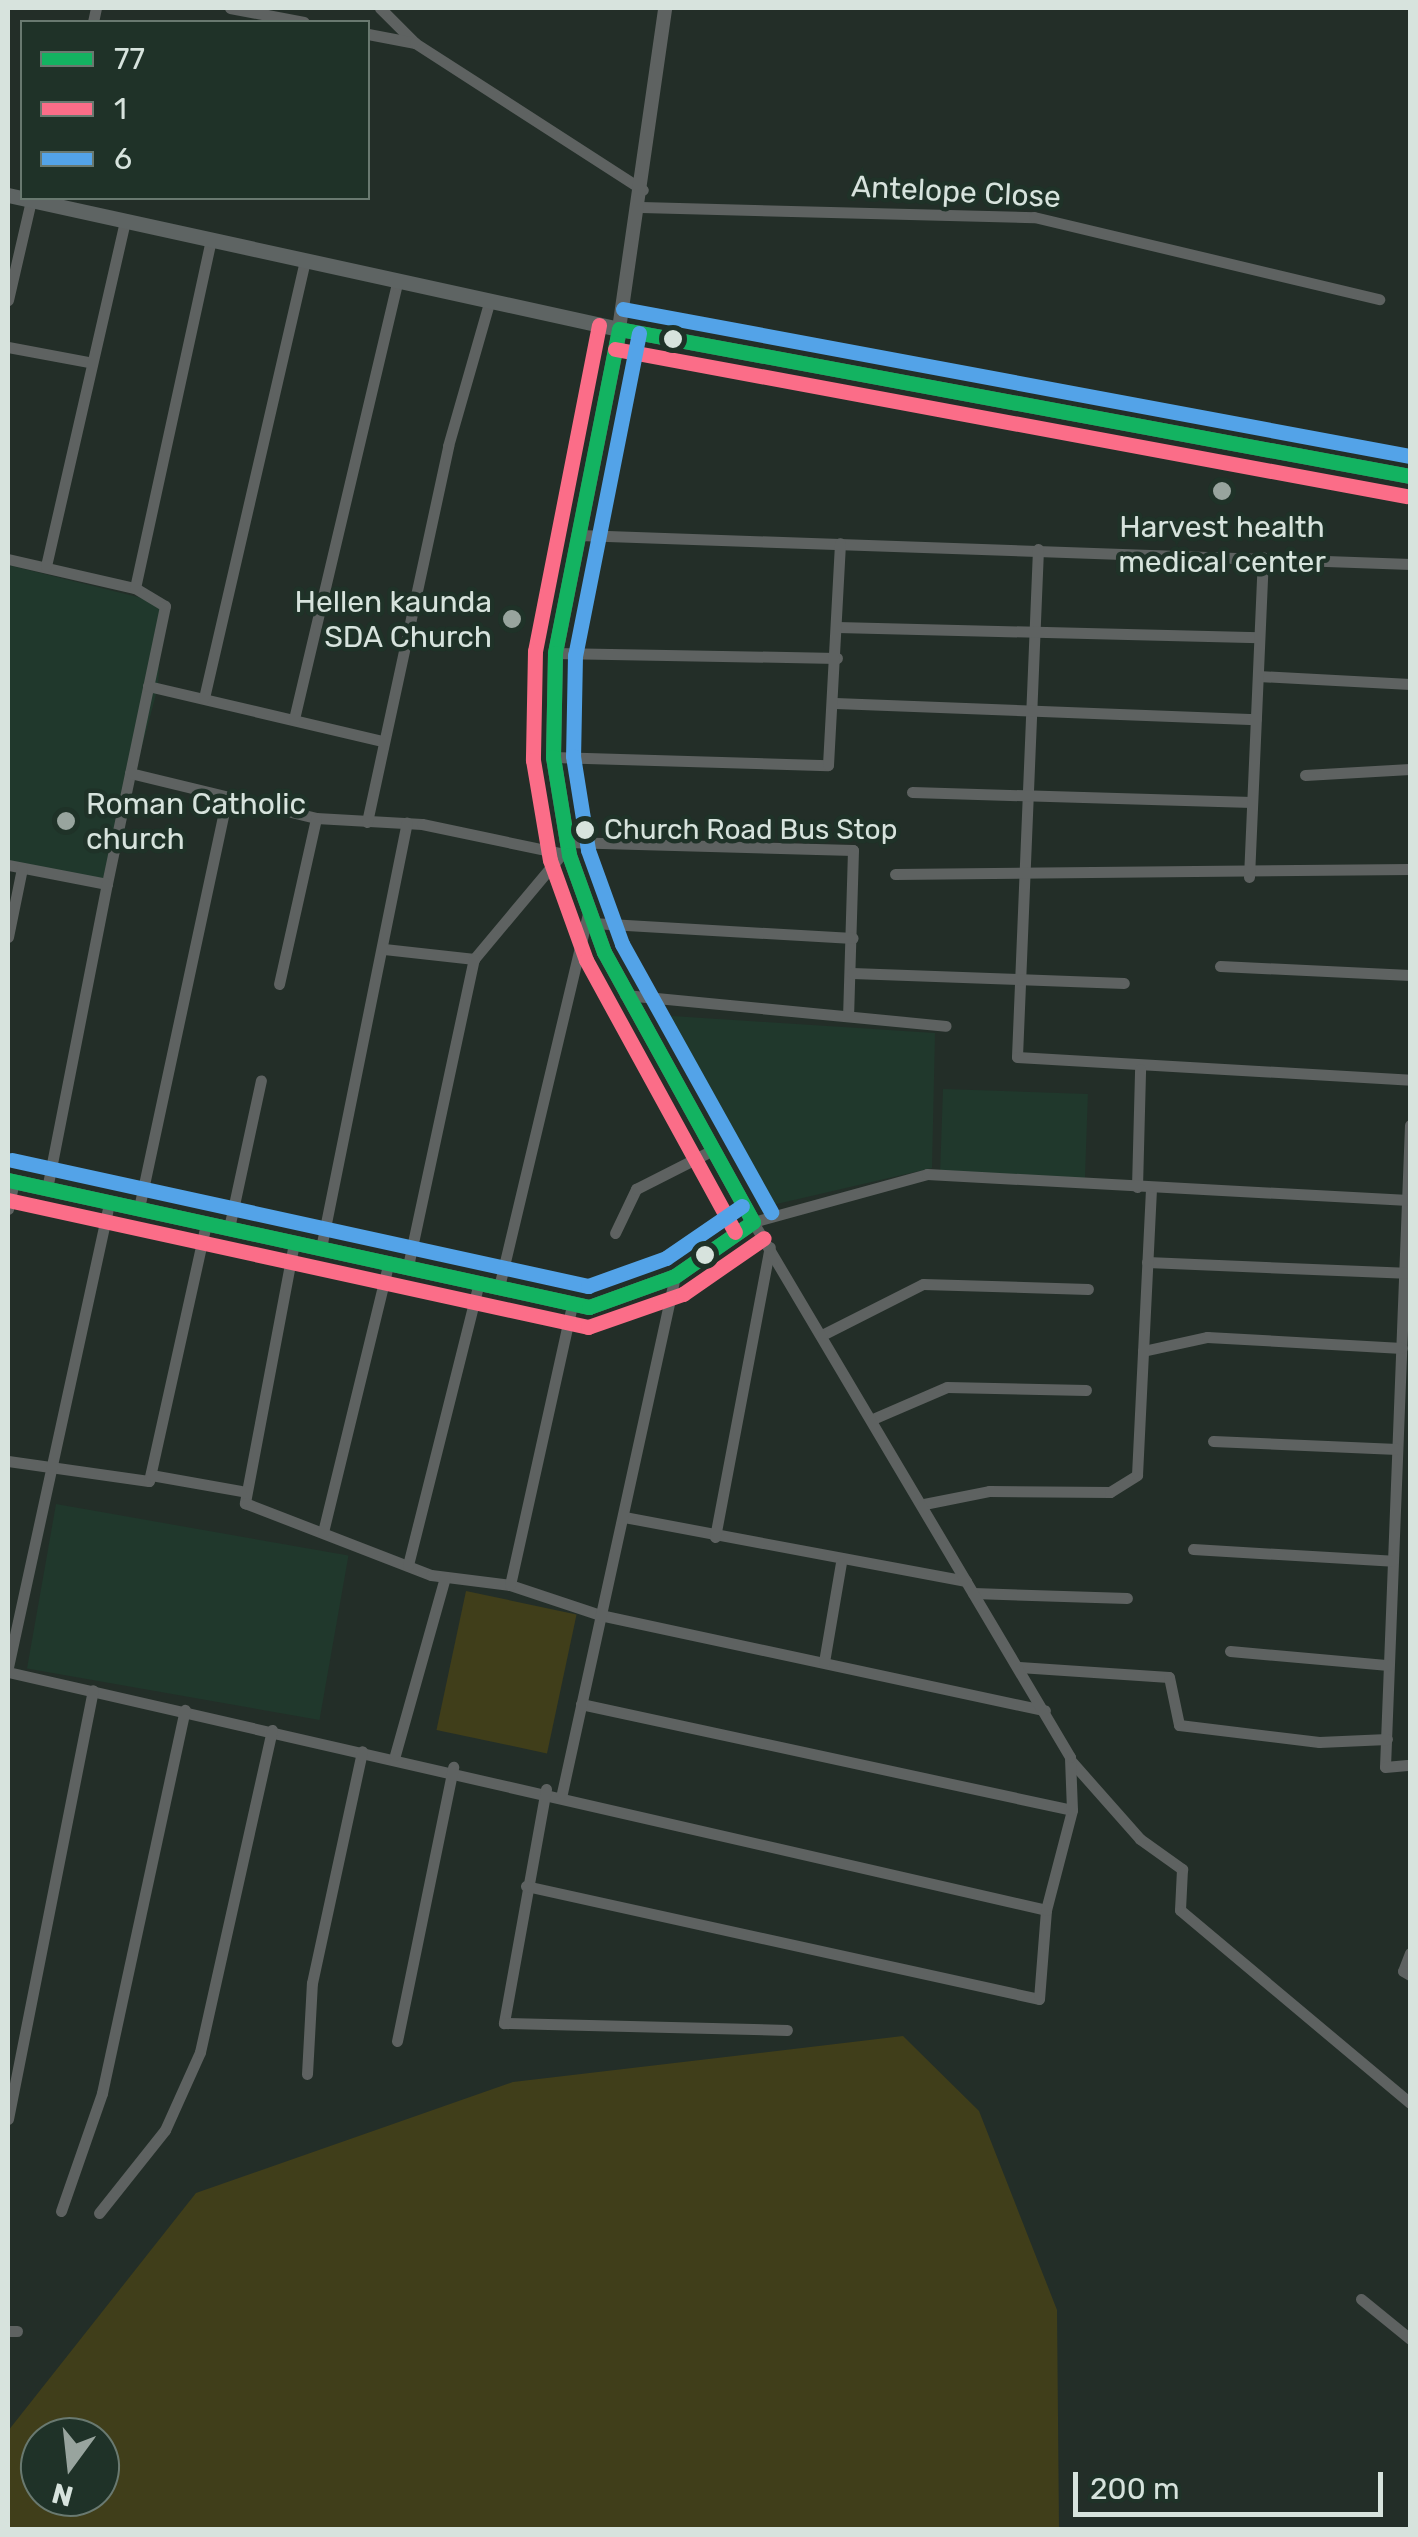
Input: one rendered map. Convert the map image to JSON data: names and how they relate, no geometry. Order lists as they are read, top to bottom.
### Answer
{
  "streets": {
    "street": ["Antelope Close"]
  },
  "places": [
    "Harvest health medical center",
    "Hellen kaunda SDA Church",
    "Roman Catholic church",
    "Church Road Bus Stop"
  ],
  "lines": ["transit line 6", "transit line 1", "transit line 77"],
  "legend": ["77", "1", "6"],
  "scale_bar": "200 m",
  "north": "bottom"
}
